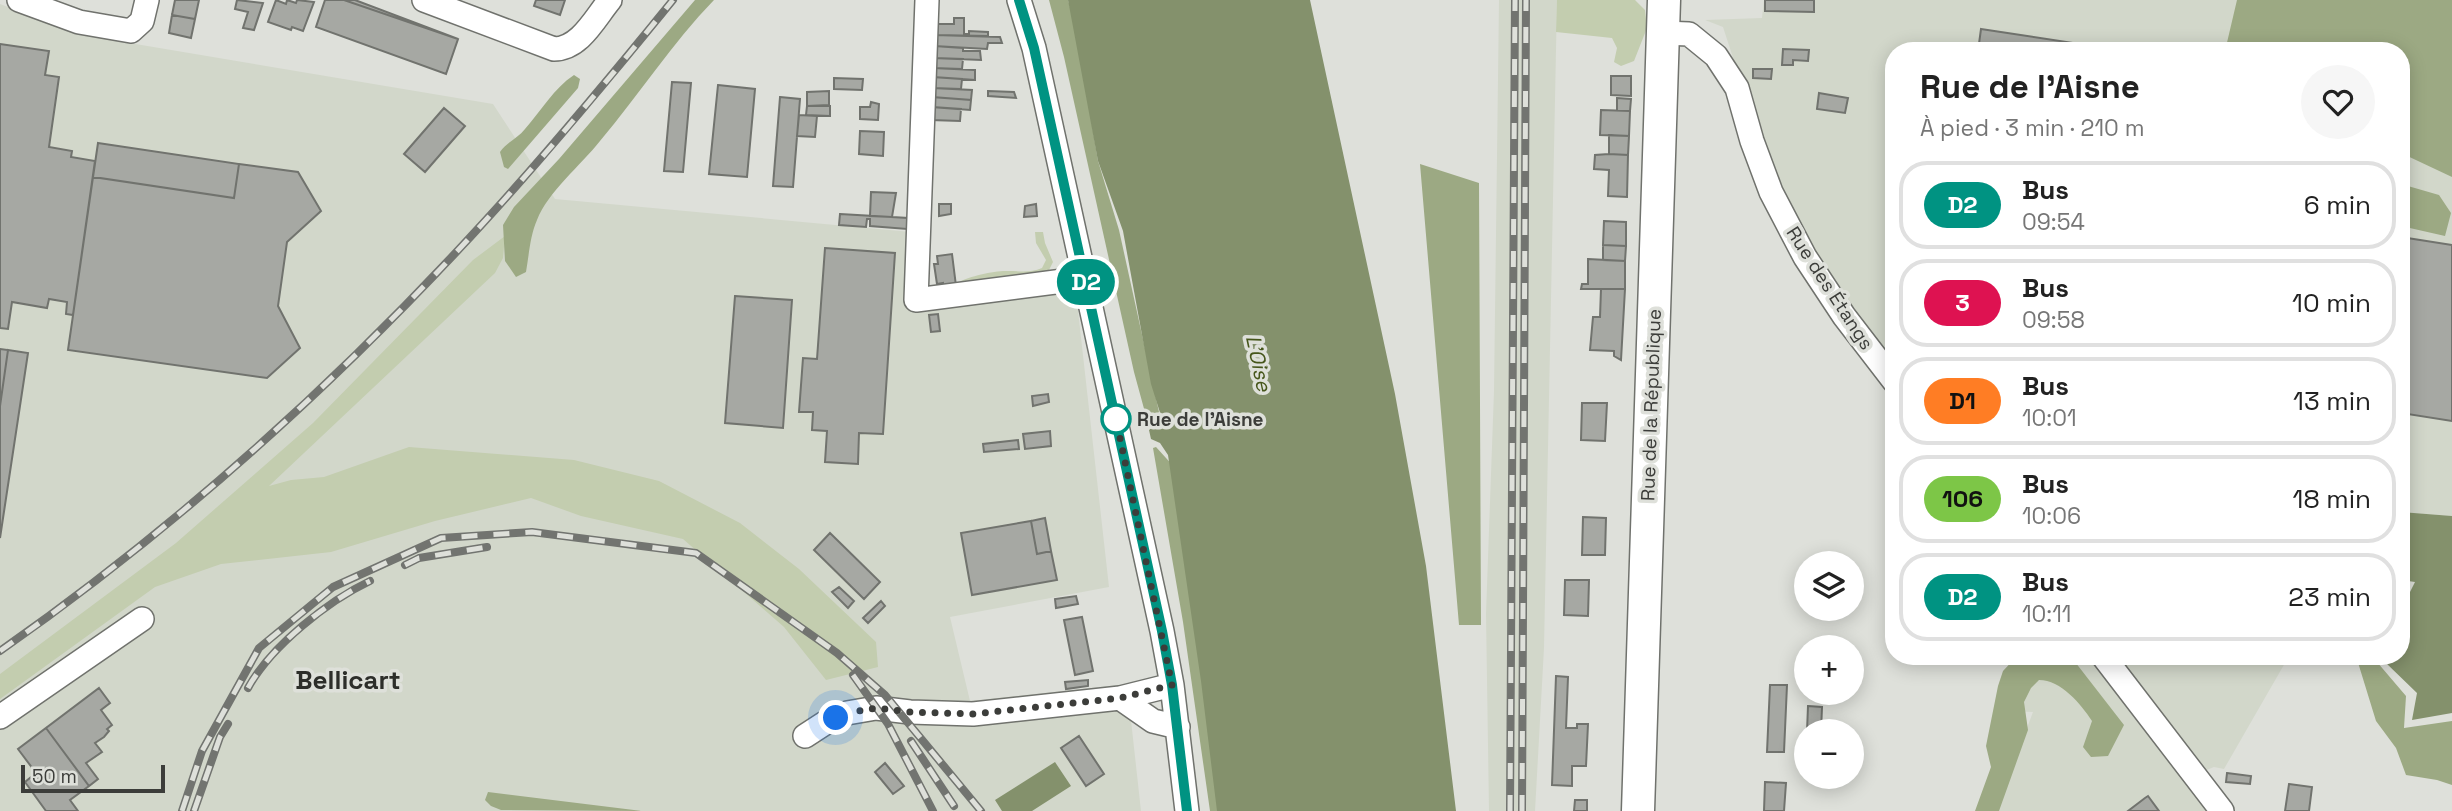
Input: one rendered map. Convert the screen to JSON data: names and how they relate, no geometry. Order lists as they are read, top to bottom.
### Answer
{
  "streets": {
    "main road": ["Rue de la République"],
    "street": ["Rue des Étangs"]
  },
  "crossings": [
    ["Rue des Étangs", "Rue de la République"]
  ],
  "districts": ["Bellicart"],
  "water": ["L'Oise"],
  "places": ["Rue de l'Aisne"],
  "lines": ["bus line D2"],
  "scale_bar": "50 m",
  "page": {
    "on_map": "D2",
    "heading": ["Rue de l'Aisne", "À pied · 3 min · 210 m"],
    "list": [
      {
        "mark": "D2",
        "name": "Bus",
        "note": "09:54",
        "value": "6 min"
      },
      {
        "mark": "3",
        "name": "Bus",
        "note": "09:58",
        "value": "10 min"
      },
      {
        "mark": "D1",
        "name": "Bus",
        "note": "10:01",
        "value": "13 min"
      },
      {
        "mark": "106",
        "name": "Bus",
        "note": "10:06",
        "value": "18 min"
      },
      {
        "mark": "D2",
        "name": "Bus",
        "note": "10:11",
        "value": "23 min"
      }
    ],
    "map_buttons": ["+", "−"],
    "scale": "50 m"
  }
}
